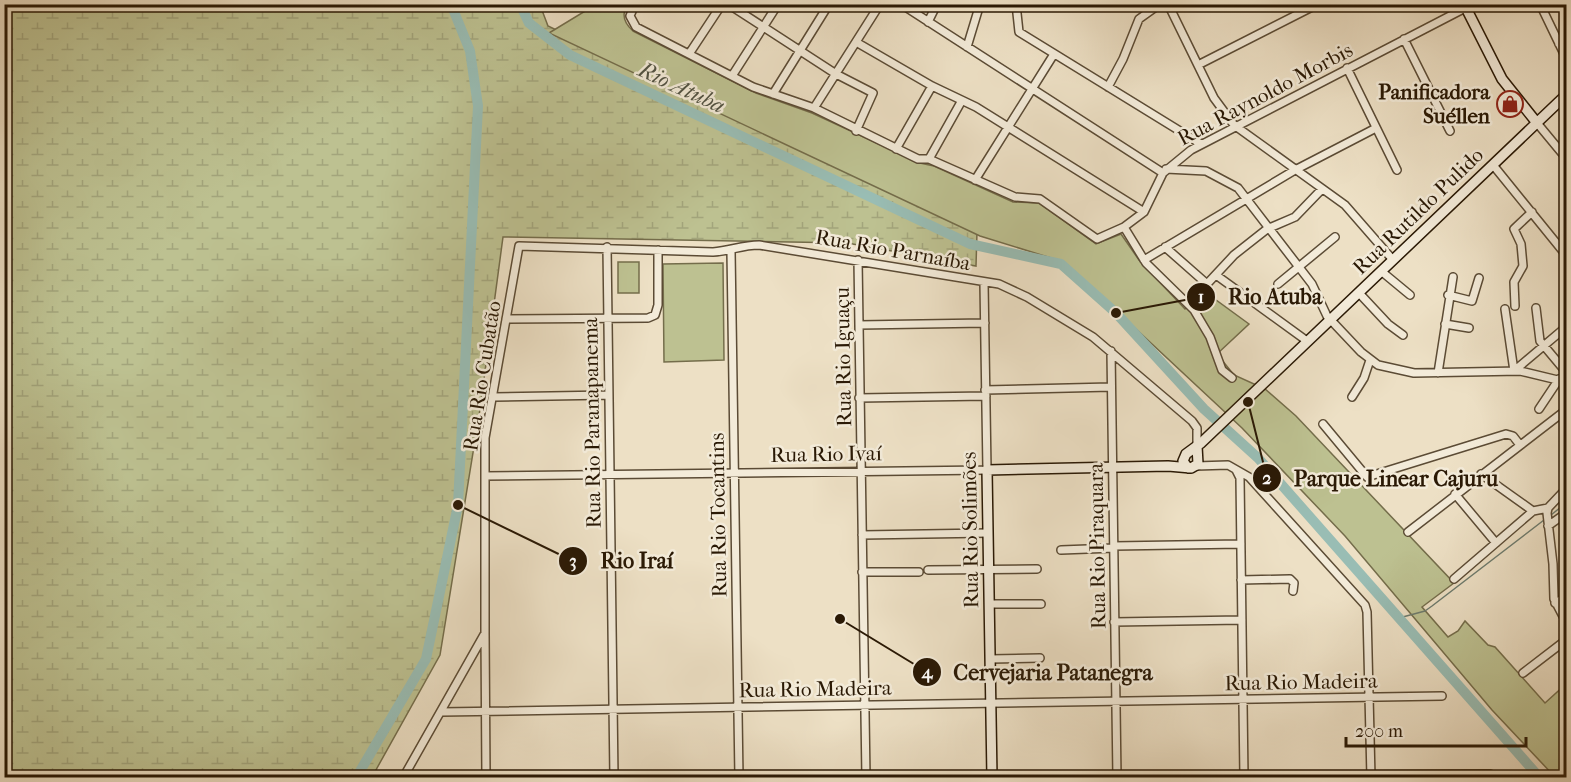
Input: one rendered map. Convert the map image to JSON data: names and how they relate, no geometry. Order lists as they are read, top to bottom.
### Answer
{
  "streets": {
    "street": [
      "Rua Raynoldo Morbis",
      "Rua Rutildo Pulido",
      "Rua Rio Parnaíba",
      "Rua Rio Iguaçu",
      "Rua Rio Cubatão",
      "Rua Rio Paranapanema",
      "Rua Rio Ivaí",
      "Rua Rio Tocantins",
      "Rua Rio Solimões",
      "Rua Rio Piraquara",
      "Rua Rio Madeira"
    ]
  },
  "crossings": [
    ["Rua Rutildo Pulido", "Rua Rio Parnaíba"],
    ["Rua Rio Parnaíba", "Rua Rio Iguaçu"],
    ["Rua Rio Parnaíba", "Rua Rio Cubatão"],
    ["Rua Rio Parnaíba", "Rua Rio Paranapanema"],
    ["Rua Rio Parnaíba", "Rua Rio Tocantins"],
    ["Rua Rio Parnaíba", "Rua Rio Solimões"],
    ["Rua Rio Parnaíba", "Rua Rio Piraquara"],
    ["Rua Rio Iguaçu", "Rua Rio Ivaí"],
    ["Rua Rio Iguaçu", "Rua Rio Madeira"],
    ["Rua Rio Cubatão", "Rua Rio Ivaí"],
    ["Rua Rio Cubatão", "Rua Rio Madeira"],
    ["Rua Rio Paranapanema", "Rua Rio Ivaí"],
    ["Rua Rio Paranapanema", "Rua Rio Madeira"],
    ["Rua Rio Ivaí", "Rua Rio Tocantins"],
    ["Rua Rio Ivaí", "Rua Rio Solimões"],
    ["Rua Rio Ivaí", "Rua Rio Piraquara"],
    ["Rua Rio Tocantins", "Rua Rio Madeira"],
    ["Rua Rio Solimões", "Rua Rio Madeira"],
    ["Rua Rio Piraquara", "Rua Rio Madeira"]
  ],
  "water": ["Rio Atuba"],
  "places": {
    "shop": ["Panificadora Suéllen"],
    "other": [
      "Rio Atuba",
      "Parque Linear Cajuru",
      "Rio Iraí",
      "Cervejaria Patanegra"
    ]
  },
  "scale_bar": "200 m"
}
